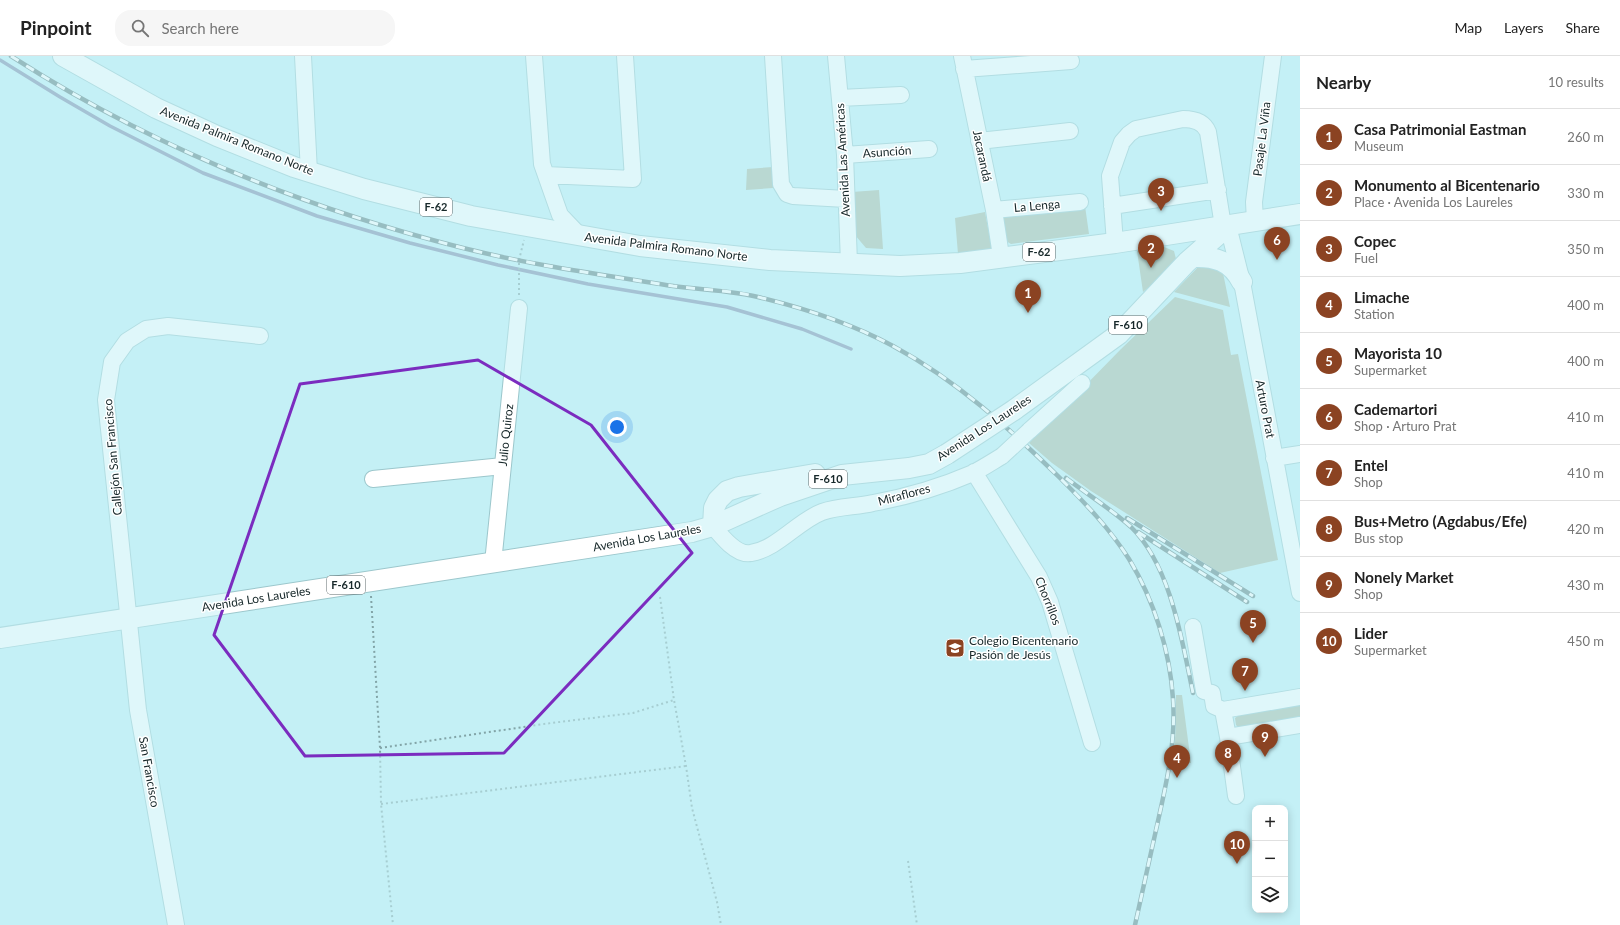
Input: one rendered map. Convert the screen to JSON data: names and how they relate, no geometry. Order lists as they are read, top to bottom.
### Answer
{
  "streets": {
    "main road": [
      "Avenida Palmira Romano Norte",
      "F-62",
      "F-610",
      "Avenida Los Laureles"
    ],
    "street": [
      "Pasaje La Viña",
      "Asunción",
      "Jacarandá",
      "Avenida Las Américas",
      "La Lenga",
      "Arturo Prat",
      "Julio Quiroz",
      "Callejón San Francisco",
      "Miraflores",
      "Chorrillos",
      "San Francisco"
    ]
  },
  "crossings": [
    ["Pasaje La Viña", "Avenida Palmira Romano Norte"],
    ["Avenida Palmira Romano Norte", "Jacarandá"],
    ["Avenida Palmira Romano Norte", "Avenida Las Américas"],
    ["Avenida Palmira Romano Norte", "Arturo Prat"],
    ["Avenida Palmira Romano Norte", "Avenida Los Laureles"],
    ["Asunción", "Avenida Las Américas"],
    ["Jacarandá", "La Lenga"],
    ["Arturo Prat", "Avenida Los Laureles"],
    ["Avenida Los Laureles", "Julio Quiroz"],
    ["Avenida Los Laureles", "Callejón San Francisco"],
    ["Avenida Los Laureles", "Miraflores"],
    ["Avenida Los Laureles", "San Francisco"],
    ["Callejón San Francisco", "San Francisco"],
    ["Miraflores", "Chorrillos"]
  ],
  "places": {
    "school or university": ["Colegio Bicentenario Pasión de Jesús"]
  },
  "page": {
    "header": "Pinpoint",
    "search": "Search here",
    "nav": ["Map", "Layers", "Share"],
    "heading": ["Nearby", "10 results"],
    "list": [
      {
        "mark": "1",
        "name": "Casa Patrimonial Eastman",
        "note": "Museum",
        "value": "260 m"
      },
      {
        "mark": "2",
        "name": "Monumento al Bicentenario",
        "note": "Place · Avenida Los Laureles",
        "value": "330 m"
      },
      {
        "mark": "3",
        "name": "Copec",
        "note": "Fuel",
        "value": "350 m"
      },
      {
        "mark": "4",
        "name": "Limache",
        "note": "Station",
        "value": "400 m"
      },
      {
        "mark": "5",
        "name": "Mayorista 10",
        "note": "Supermarket",
        "value": "400 m"
      },
      {
        "mark": "6",
        "name": "Cademartori",
        "note": "Shop · Arturo Prat",
        "value": "410 m"
      },
      {
        "mark": "7",
        "name": "Entel",
        "note": "Shop",
        "value": "410 m"
      },
      {
        "mark": "8",
        "name": "Bus+Metro (Agdabus/Efe)",
        "note": "Bus stop",
        "value": "420 m"
      },
      {
        "mark": "9",
        "name": "Nonely Market",
        "note": "Shop",
        "value": "430 m"
      },
      {
        "mark": "10",
        "name": "Lider",
        "note": "Supermarket",
        "value": "450 m"
      }
    ],
    "pins": [
      "3",
      "6",
      "2",
      "1",
      "5",
      "7",
      "9",
      "8",
      "4",
      "10"
    ],
    "map_buttons": ["+", "−"]
  }
}
